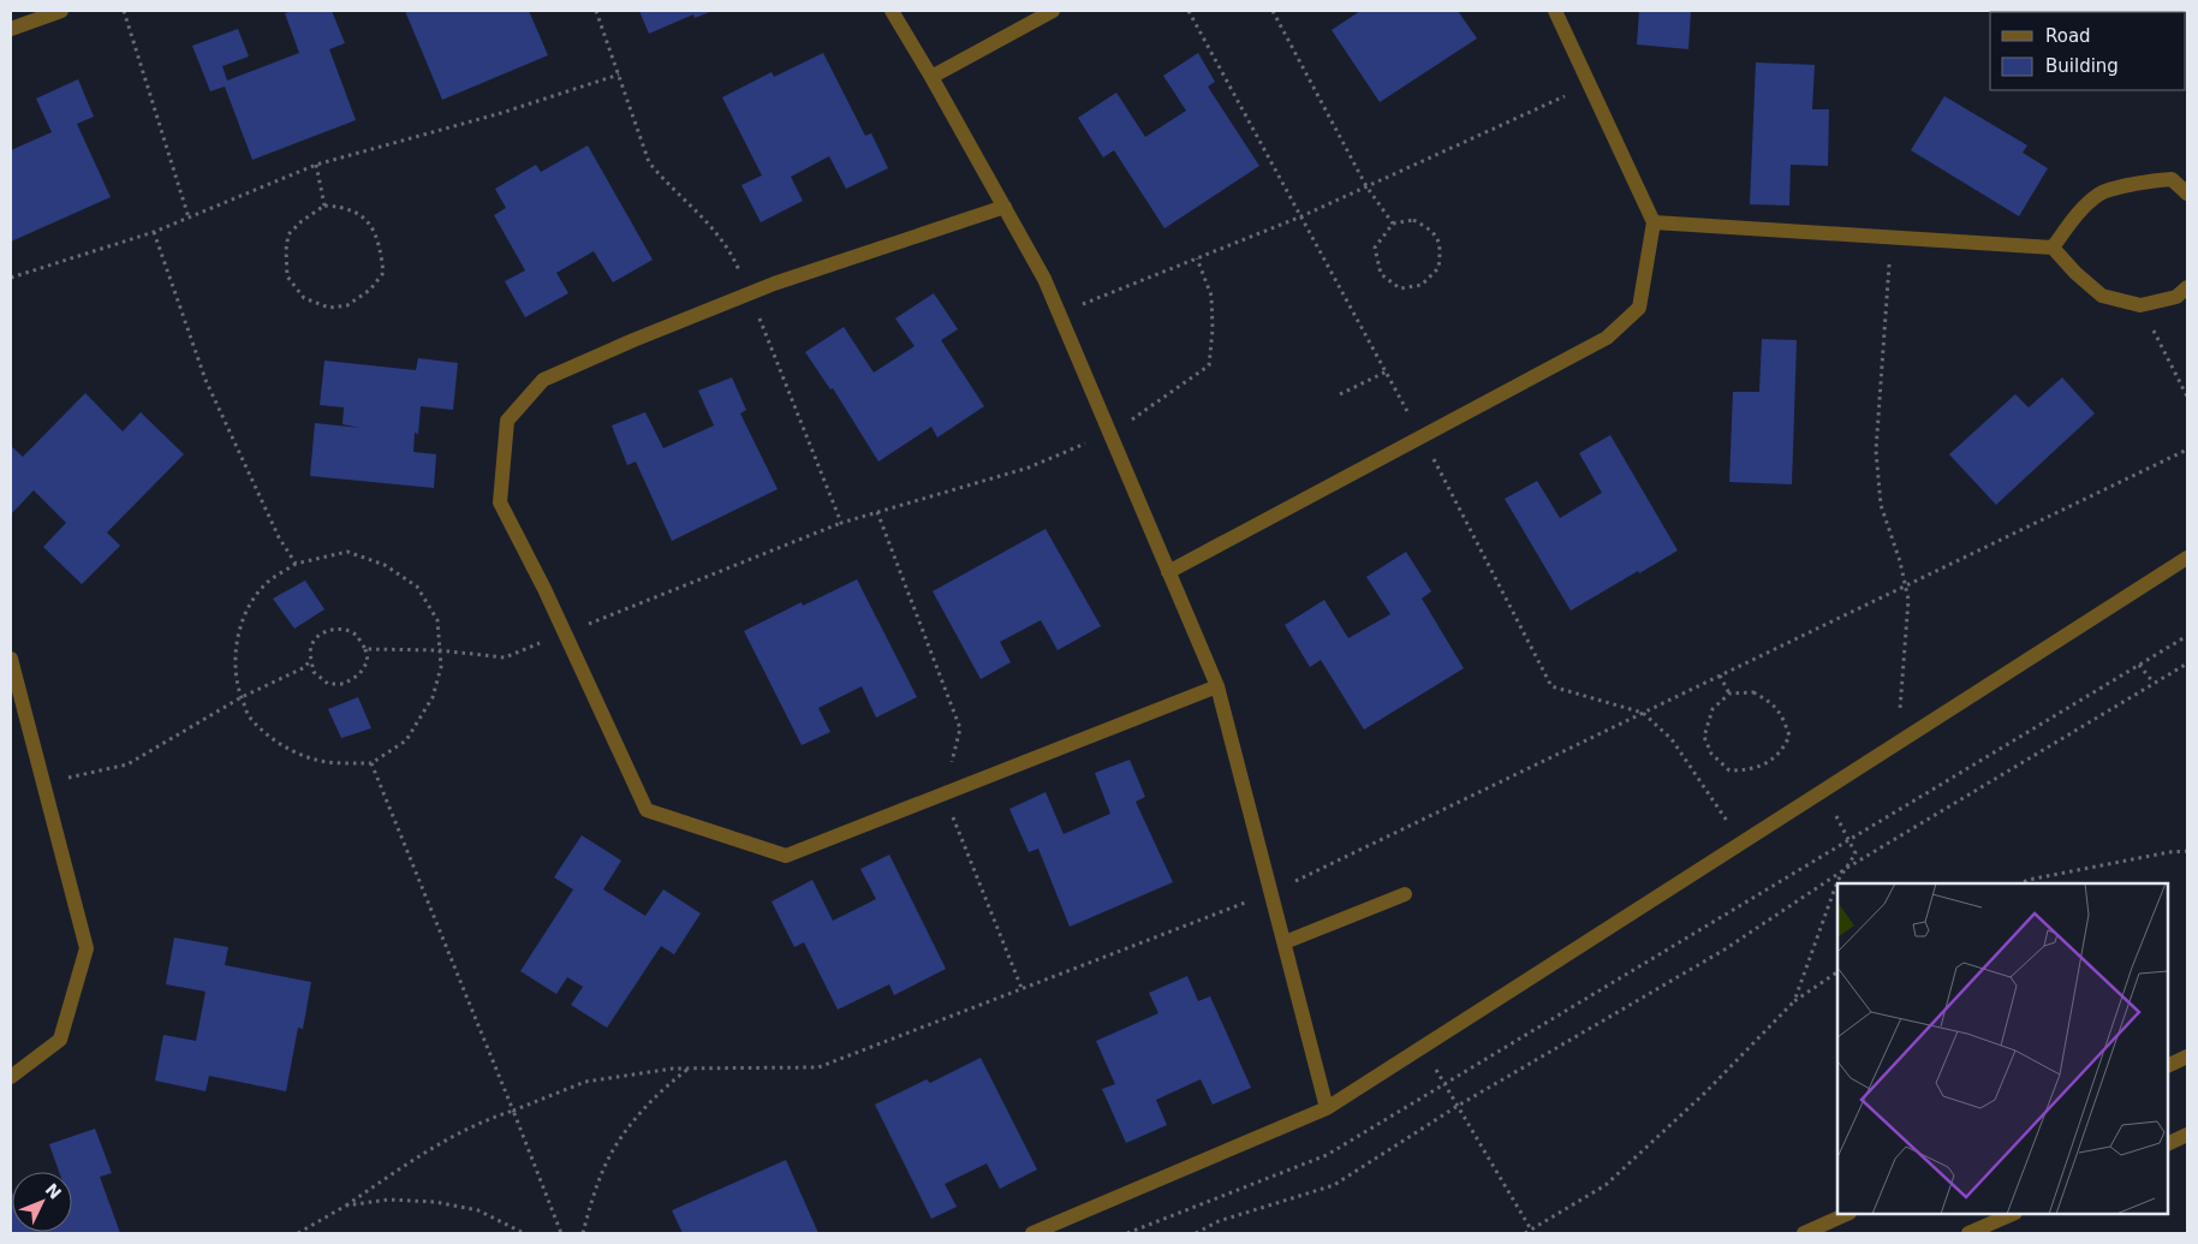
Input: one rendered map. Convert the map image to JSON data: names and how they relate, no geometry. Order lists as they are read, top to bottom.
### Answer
{
  "legend": ["Road", "Building"],
  "north": "top right"
}
